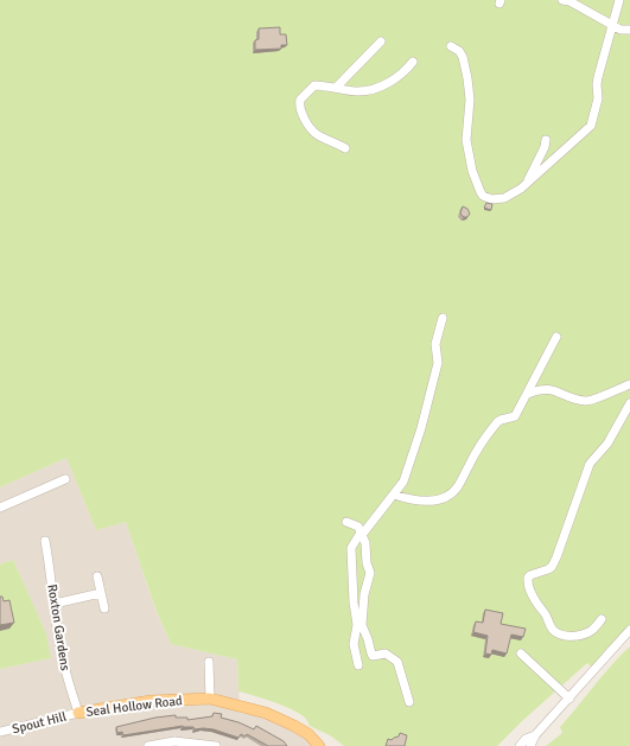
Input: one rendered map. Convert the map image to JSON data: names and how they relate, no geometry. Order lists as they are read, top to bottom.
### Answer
{
  "streets": {
    "main road": ["Seal Hollow Road"],
    "street": ["Roxton Gardens", "Spout Hill"]
  },
  "crossings": [
    ["Roxton Gardens", "Seal Hollow Road"],
    ["Roxton Gardens", "Spout Hill"],
    ["Seal Hollow Road", "Spout Hill"]
  ]
}
